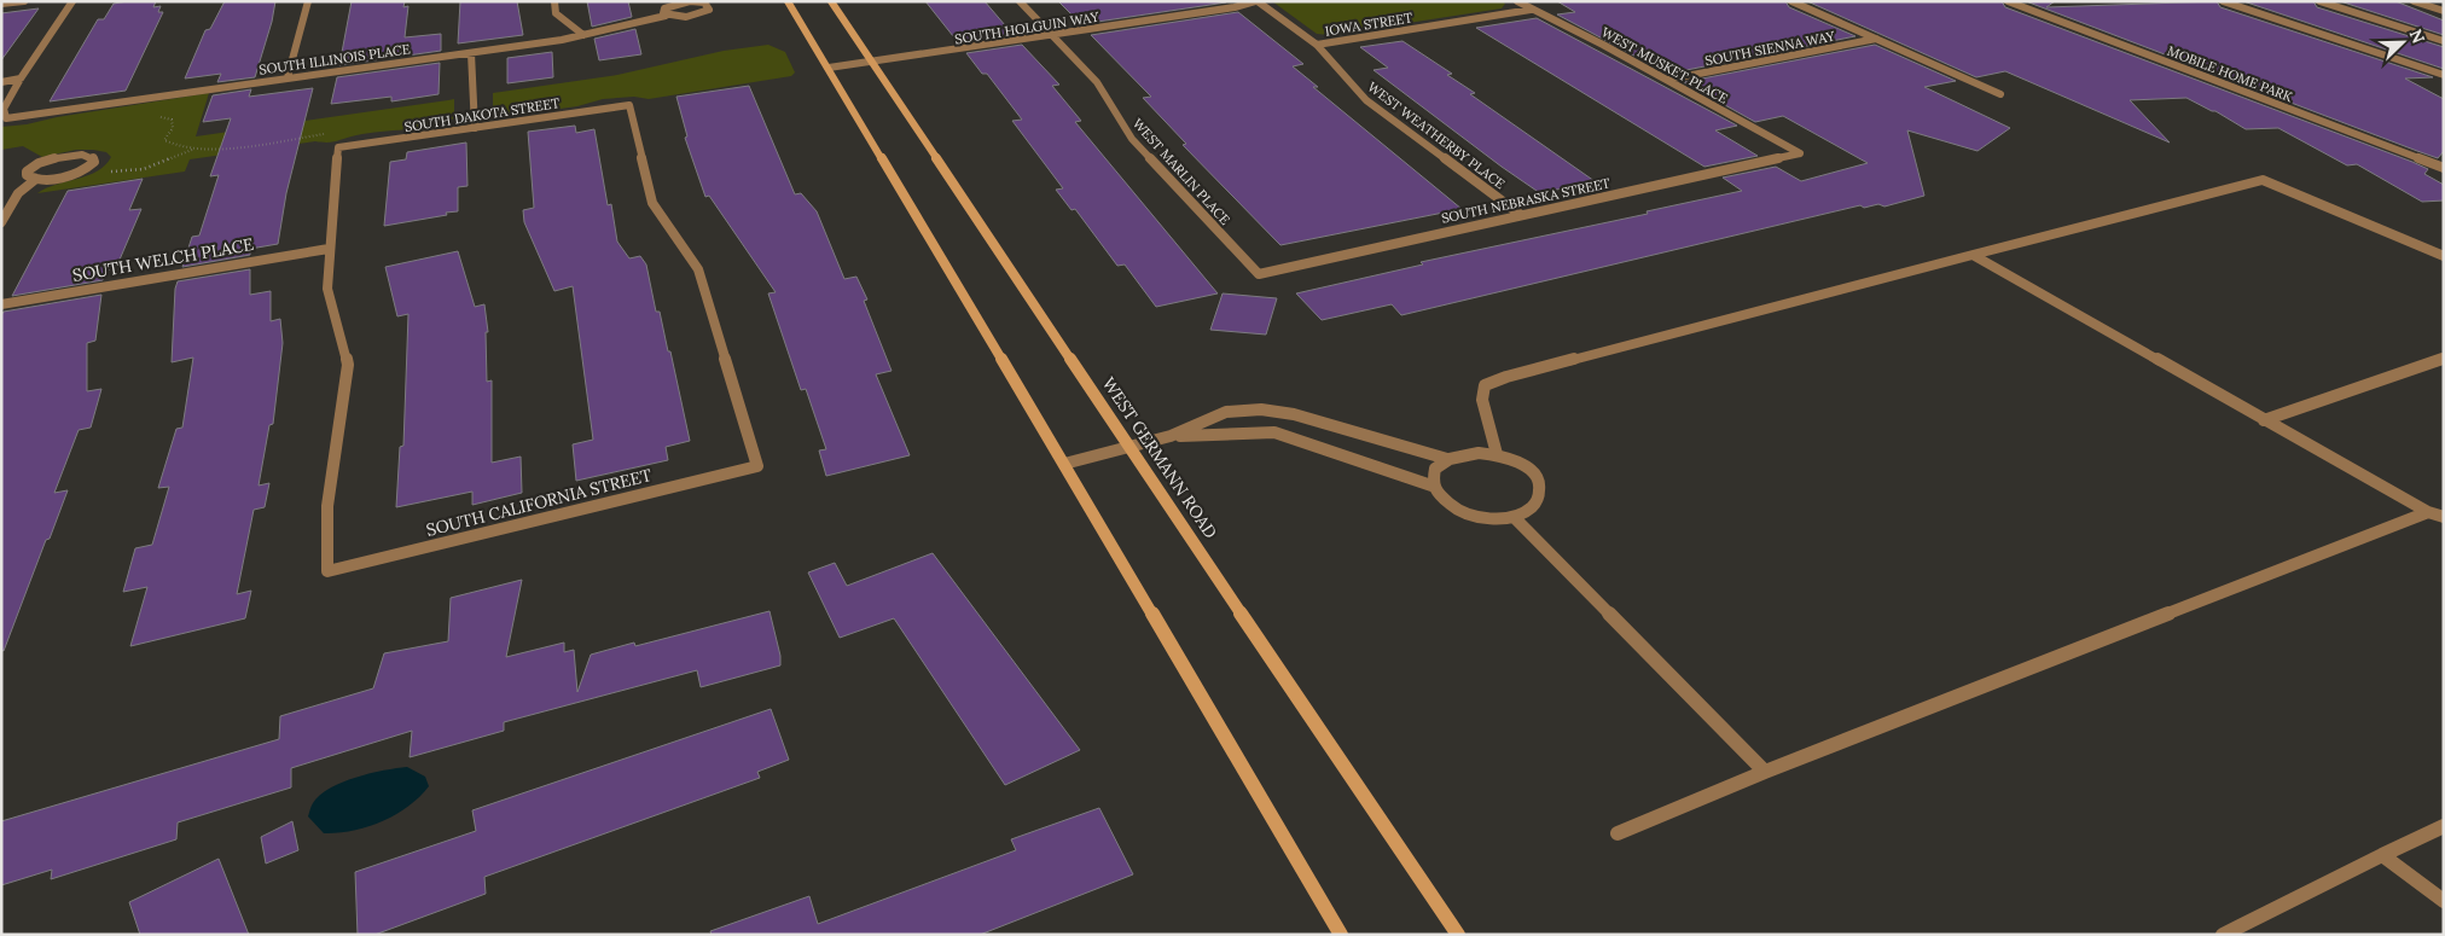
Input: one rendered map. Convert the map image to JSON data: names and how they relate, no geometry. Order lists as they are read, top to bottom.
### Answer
{
  "streets": {
    "main road": ["WEST GERMANN ROAD"],
    "street": [
      "IOWA STREET",
      "SOUTH HOLGUIN WAY",
      "SOUTH SIENNA WAY",
      "SOUTH ILLINOIS PLACE",
      "WEST MUSKET PLACE",
      "MOBILE HOME PARK",
      "SOUTH DAKOTA STREET",
      "WEST WEATHERBY PLACE",
      "WEST MARLIN PLACE",
      "SOUTH NEBRASKA STREET",
      "SOUTH WELCH PLACE",
      "SOUTH CALIFORNIA STREET"
    ]
  },
  "crossings": [
    ["IOWA STREET", "WEST MUSKET PLACE"],
    ["IOWA STREET", "WEST WEATHERBY PLACE"],
    ["SOUTH HOLGUIN WAY", "WEST WEATHERBY PLACE"],
    ["SOUTH HOLGUIN WAY", "WEST MARLIN PLACE"],
    ["SOUTH HOLGUIN WAY", "WEST GERMANN ROAD"],
    ["SOUTH SIENNA WAY", "WEST MUSKET PLACE"],
    ["WEST MUSKET PLACE", "SOUTH NEBRASKA STREET"],
    ["SOUTH DAKOTA STREET", "SOUTH WELCH PLACE"],
    ["SOUTH DAKOTA STREET", "SOUTH CALIFORNIA STREET"],
    ["WEST WEATHERBY PLACE", "SOUTH NEBRASKA STREET"],
    ["WEST MARLIN PLACE", "SOUTH NEBRASKA STREET"],
    ["SOUTH WELCH PLACE", "SOUTH CALIFORNIA STREET"]
  ],
  "north": "top right"
}
